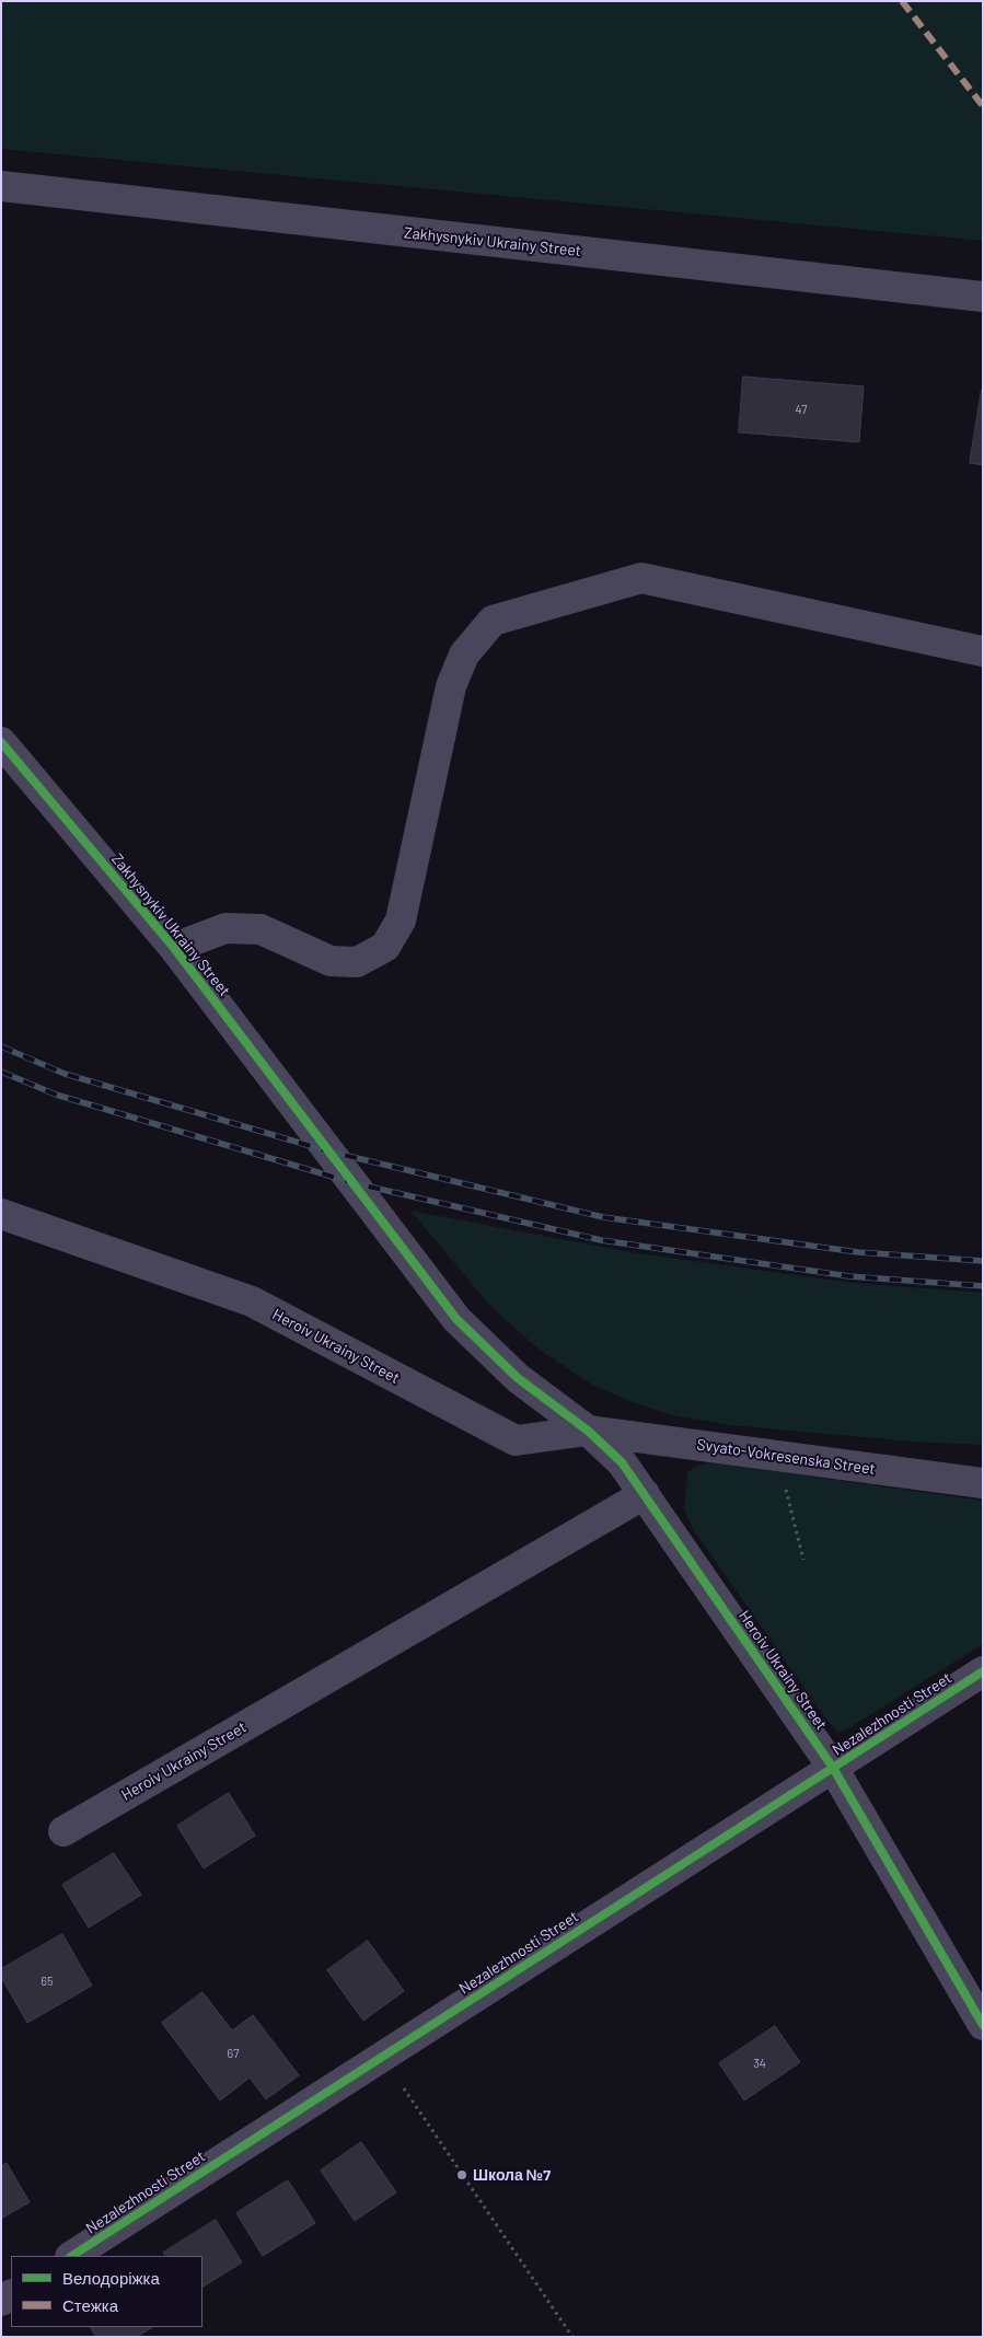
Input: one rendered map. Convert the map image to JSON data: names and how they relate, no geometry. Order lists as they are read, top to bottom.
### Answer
{
  "streets": {
    "street": [
      "Zakhysnykiv Ukrainy Street",
      "Heroiv Ukrainy Street",
      "Svyato-Vokresenska Street",
      "Nezalezhnosti Street"
    ]
  },
  "crossings": [
    ["Zakhysnykiv Ukrainy Street", "Heroiv Ukrainy Street"],
    ["Zakhysnykiv Ukrainy Street", "Svyato-Vokresenska Street"],
    ["Heroiv Ukrainy Street", "Svyato-Vokresenska Street"],
    ["Heroiv Ukrainy Street", "Nezalezhnosti Street"]
  ],
  "places": ["Школа №7"],
  "house_numbers": [
    "47",
    "65",
    "67",
    "34"
  ],
  "legend": ["Велодоріжка", "Стежка"]
}
